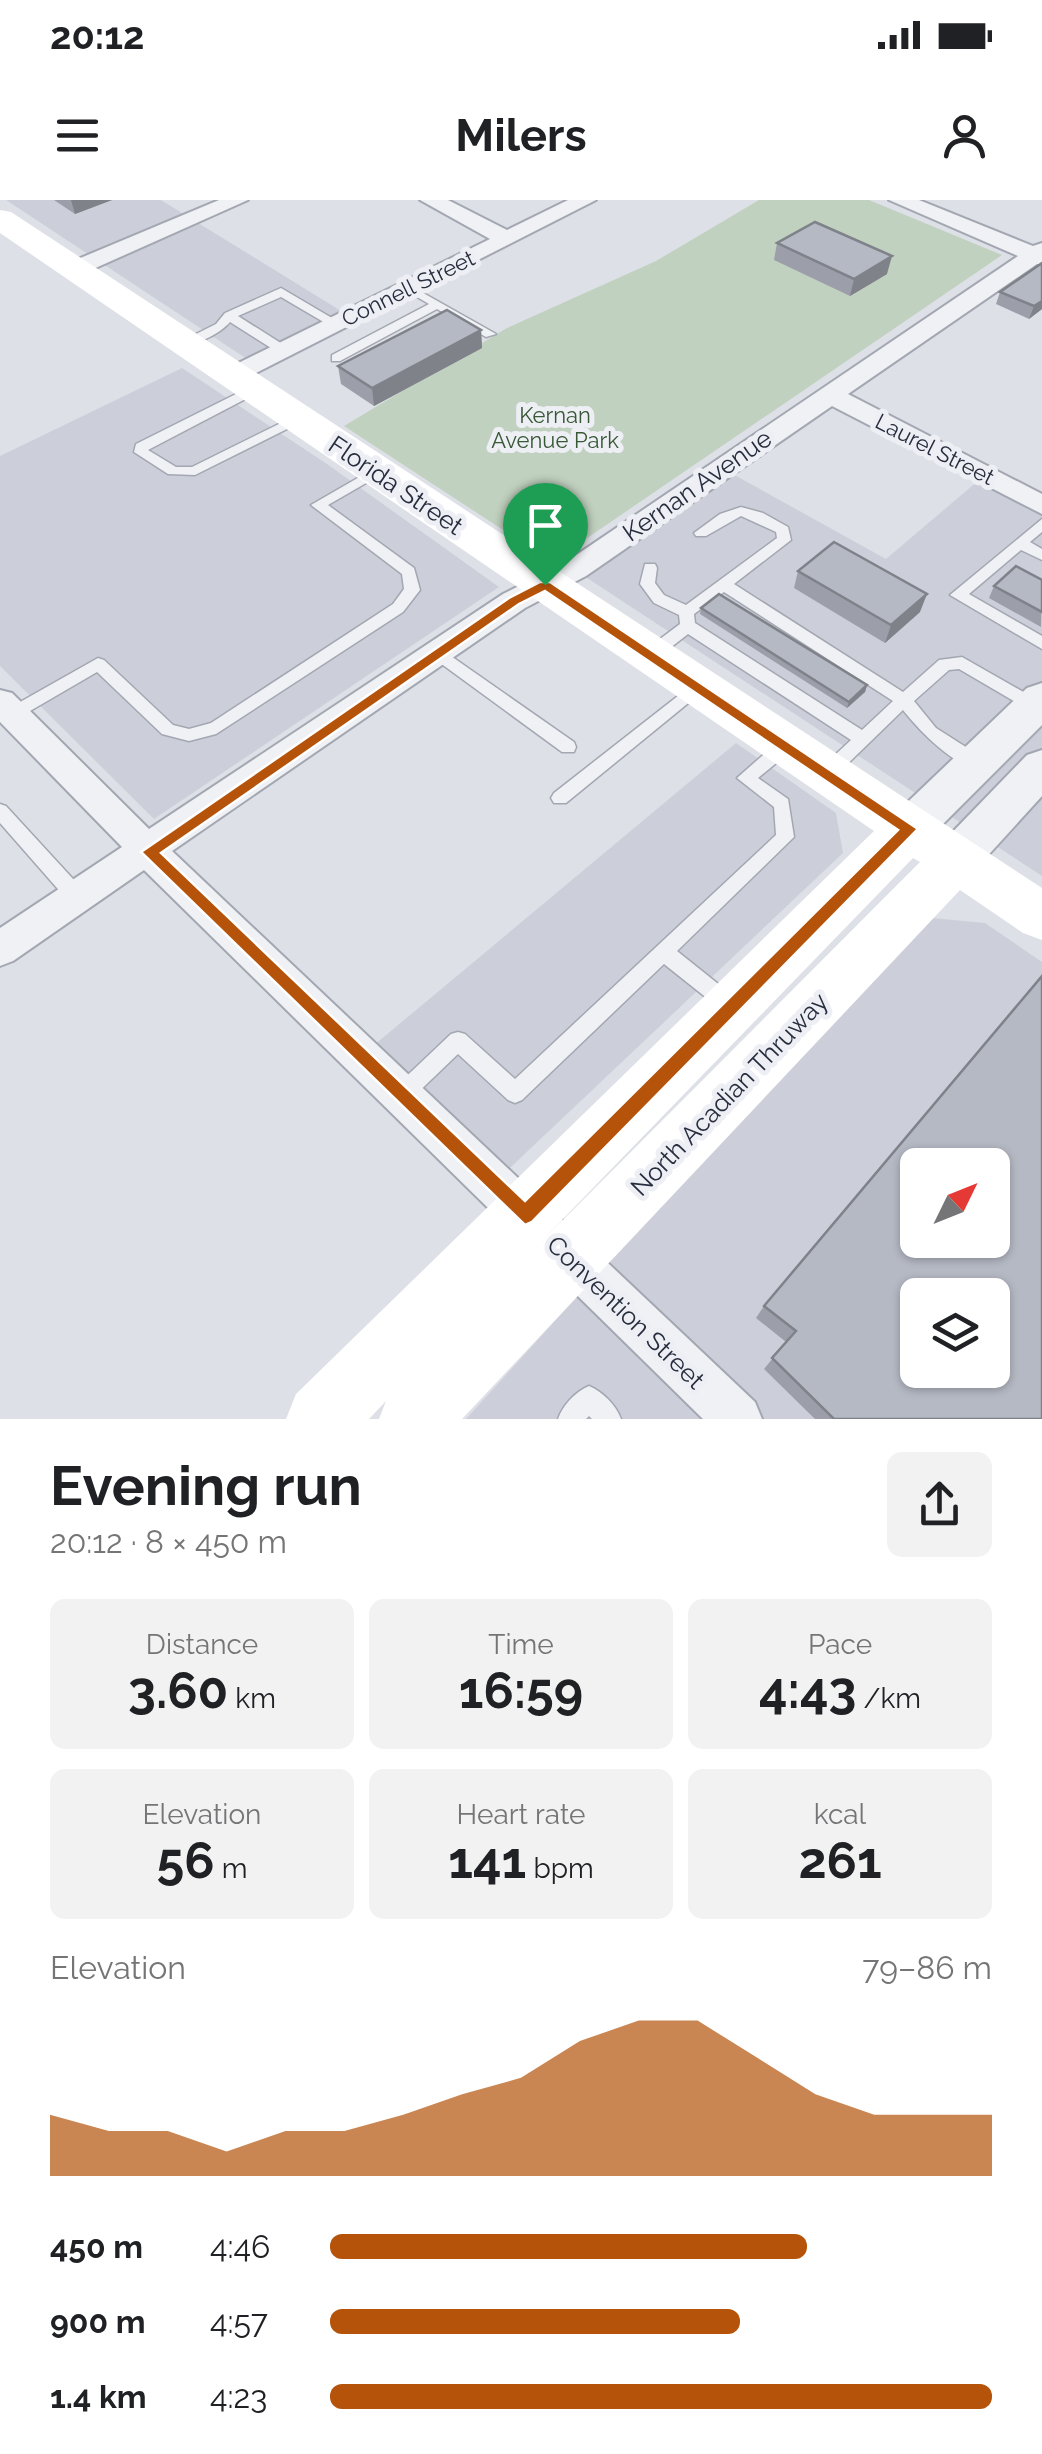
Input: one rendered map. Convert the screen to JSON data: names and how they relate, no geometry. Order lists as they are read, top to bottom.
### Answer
{
  "streets": {
    "main road": ["Florida Street", "North Acadian Thruway"],
    "street": [
      "Connell Street",
      "Laurel Street",
      "Kernan Avenue",
      "Convention Street"
    ]
  },
  "crossings": [
    ["Connell Street", "Florida Street"],
    ["Laurel Street", "Kernan Avenue"],
    ["Florida Street", "Kernan Avenue"],
    ["Florida Street", "North Acadian Thruway"],
    ["Kernan Avenue", "Convention Street"],
    ["North Acadian Thruway", "Convention Street"]
  ],
  "parks": ["Kernan Avenue Park"],
  "north": "top right",
  "page": {
    "status": "20:12",
    "header": "Milers",
    "heading": ["Evening run", "20:12 · 8 × 450 m"],
    "stats": [
      ["Distance", "3.60 km"],
      ["Time", "16:59"],
      ["Pace", "4:43 /km"],
      ["Elevation", "56 m"],
      ["Heart rate", "141 bpm"],
      ["kcal", "261"]
    ],
    "chart": ["Elevation", "79–86 m"],
    "list": [
      {
        "name": "450 m",
        "note": "4:46"
      },
      {
        "name": "900 m",
        "note": "4:57"
      },
      {
        "name": "1.4 km",
        "note": "4:23"
      }
    ]
  }
}
